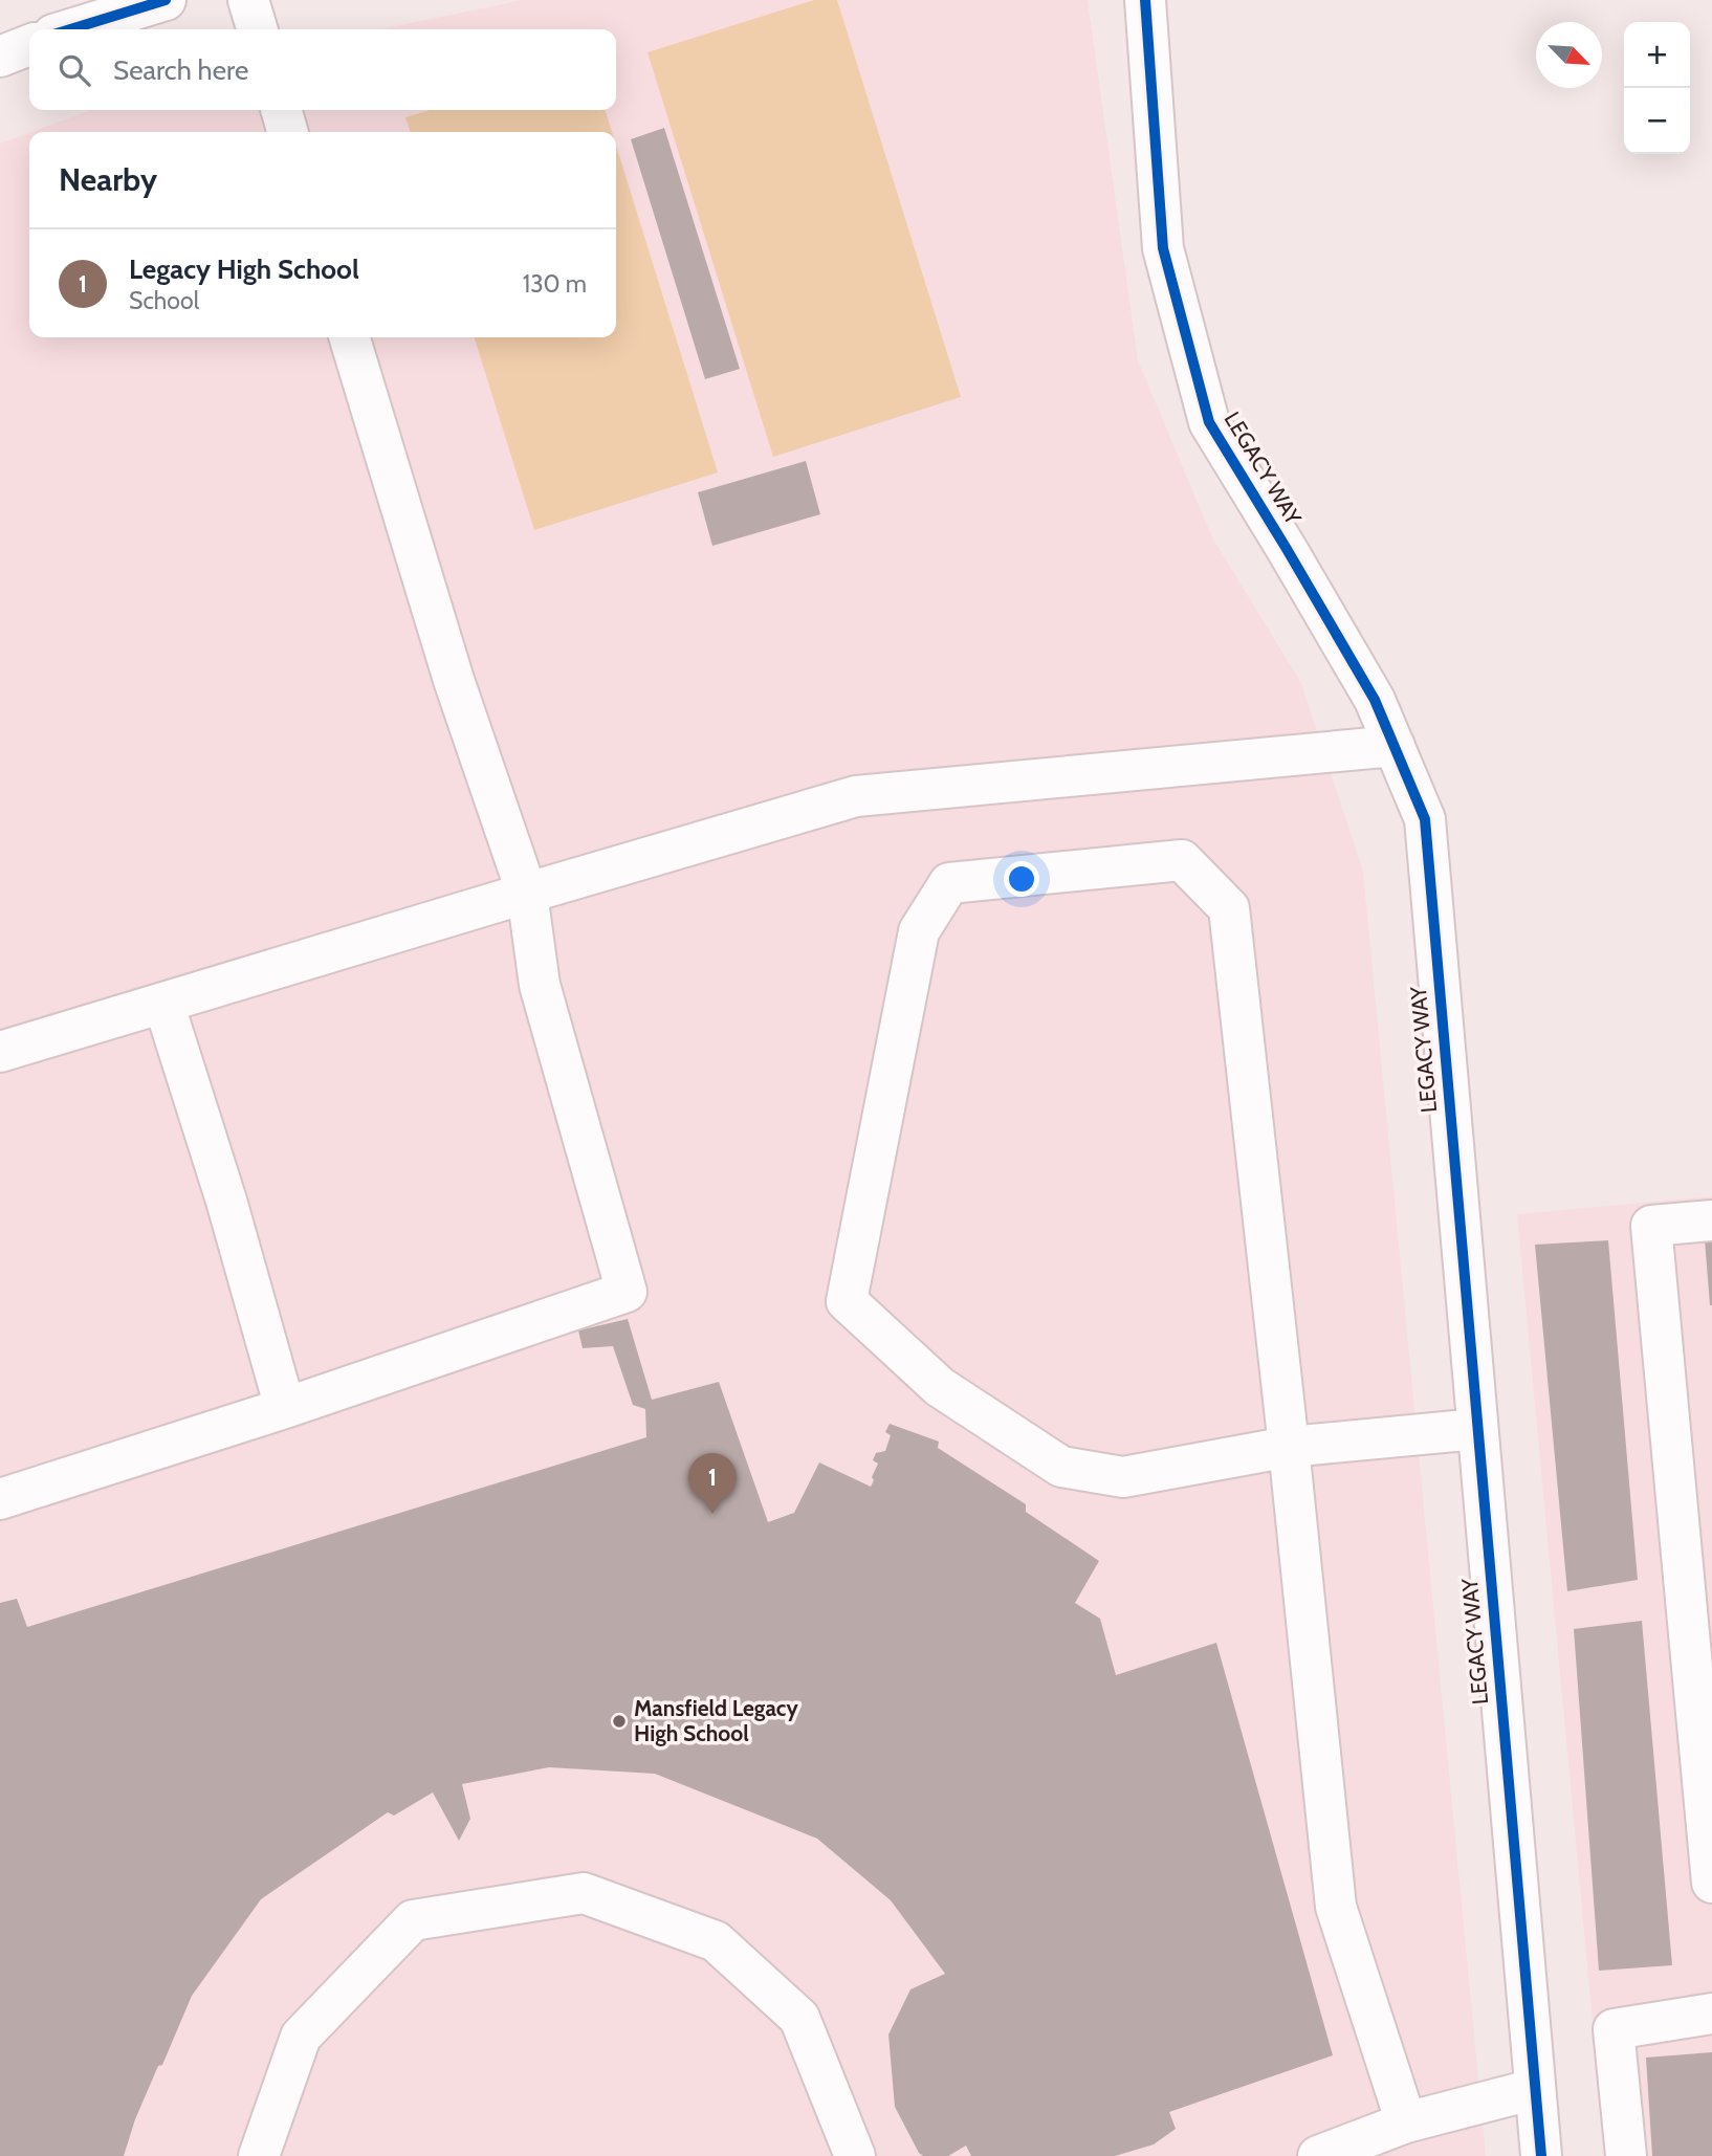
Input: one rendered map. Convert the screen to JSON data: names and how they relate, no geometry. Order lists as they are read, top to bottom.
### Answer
{
  "streets": {
    "street": ["LEGACY WAY"]
  },
  "places": ["Mansfield Legacy High School"],
  "north": "bottom right",
  "page": {
    "map_buttons": ["+", "−"],
    "search": "Search here",
    "heading": "Nearby",
    "list": [
      {
        "mark": "1",
        "name": "Legacy High School",
        "note": "School",
        "value": "130 m"
      }
    ],
    "pins": "1"
  }
}
